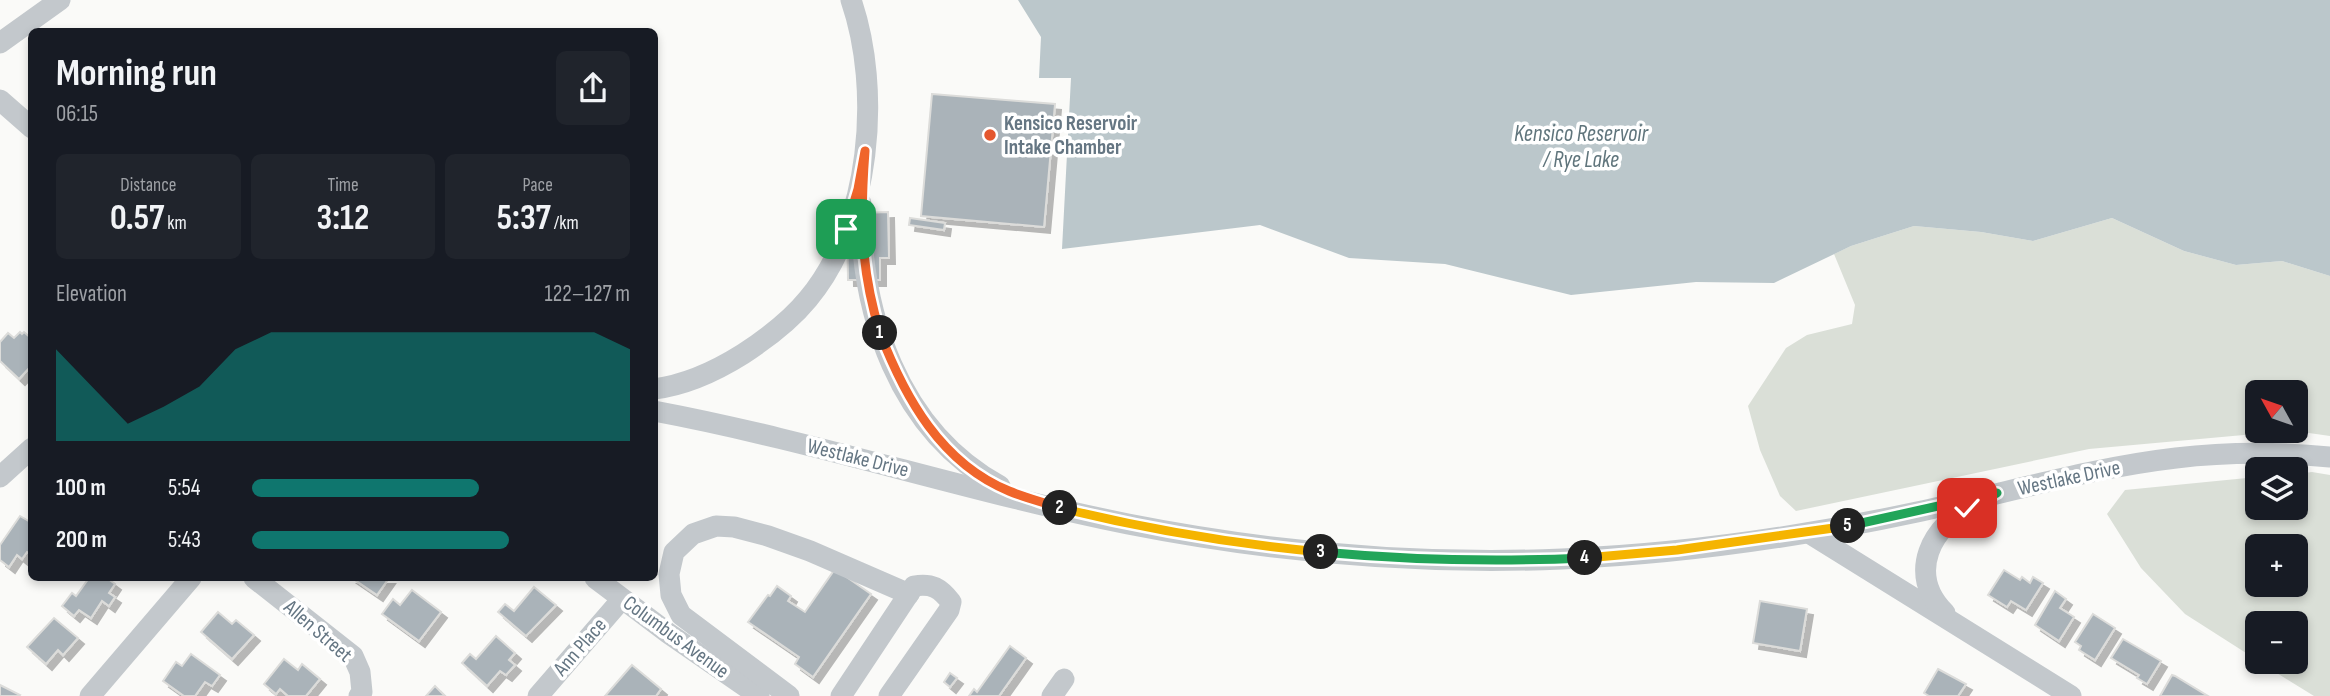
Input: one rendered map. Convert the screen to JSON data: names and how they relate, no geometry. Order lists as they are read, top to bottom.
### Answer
{
  "streets": {
    "street": [
      "Westlake Drive",
      "Allen Street",
      "Columbus Avenue",
      "Ann Place"
    ]
  },
  "crossings": [
    ["Columbus Avenue", "Ann Place"]
  ],
  "water": ["Kensico Reservoir / Rye Lake"],
  "places": ["Kensico Reservoir Intake Chamber"],
  "north": "top left",
  "page": {
    "heading": ["Morning run", "06:15"],
    "stats": [
      ["Distance", "0.57 km"],
      ["Time", "3:12"],
      ["Pace", "5:37 /km"]
    ],
    "chart": ["Elevation", "122–127 m"],
    "pins": [
      "1",
      "2",
      "5",
      "3",
      "4"
    ],
    "map_buttons": ["+", "−"],
    "list": [
      {
        "name": "100 m",
        "note": "5:54"
      },
      {
        "name": "200 m",
        "note": "5:43"
      }
    ]
  }
}
